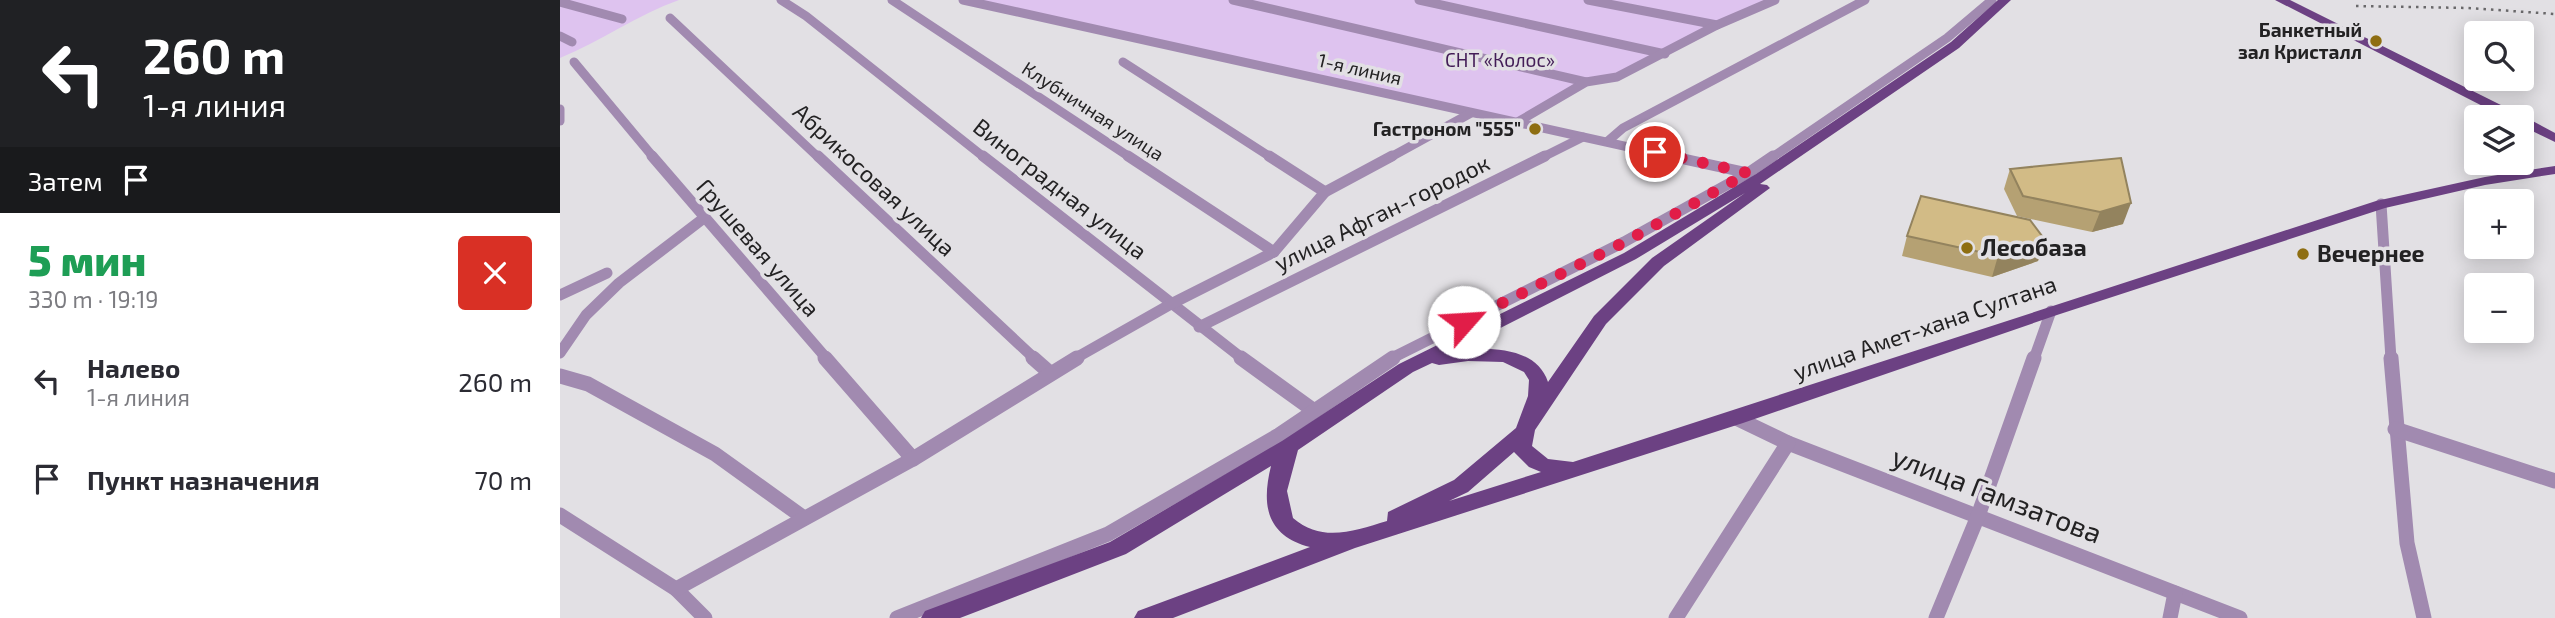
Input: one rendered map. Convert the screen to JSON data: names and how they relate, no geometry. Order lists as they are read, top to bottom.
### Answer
{
  "streets": {
    "main road": ["улица Амет-хана Султана"],
    "street": [
      "1-я линия",
      "Клубничная улица",
      "Абрикосовая улица",
      "Виноградная улица",
      "улица Афган-городок",
      "Грушевая улица",
      "улица Гамзатова"
    ]
  },
  "crossings": [
    ["1-я линия", "улица Афган-городок"],
    ["Виноградная улица", "улица Афган-городок"],
    ["улица Амет-хана Султана", "улица Гамзатова"]
  ],
  "parks": ["СНТ «Колос»"],
  "places": [
    "Банкетный зал Кристалл",
    "Гастроном \"555\"",
    "Лесобаза",
    "Вечернее"
  ],
  "page": {
    "turn": ["260 m", "1-я линия"],
    "map_buttons": ["+", "−"],
    "then": "Затем",
    "heading": ["5 мин", "330 m · 19:19"],
    "list": [
      {
        "name": "Налево",
        "note": "1-я линия",
        "value": "260 m"
      },
      {
        "name": "Пункт назначения",
        "value": "70 m"
      }
    ]
  }
}
